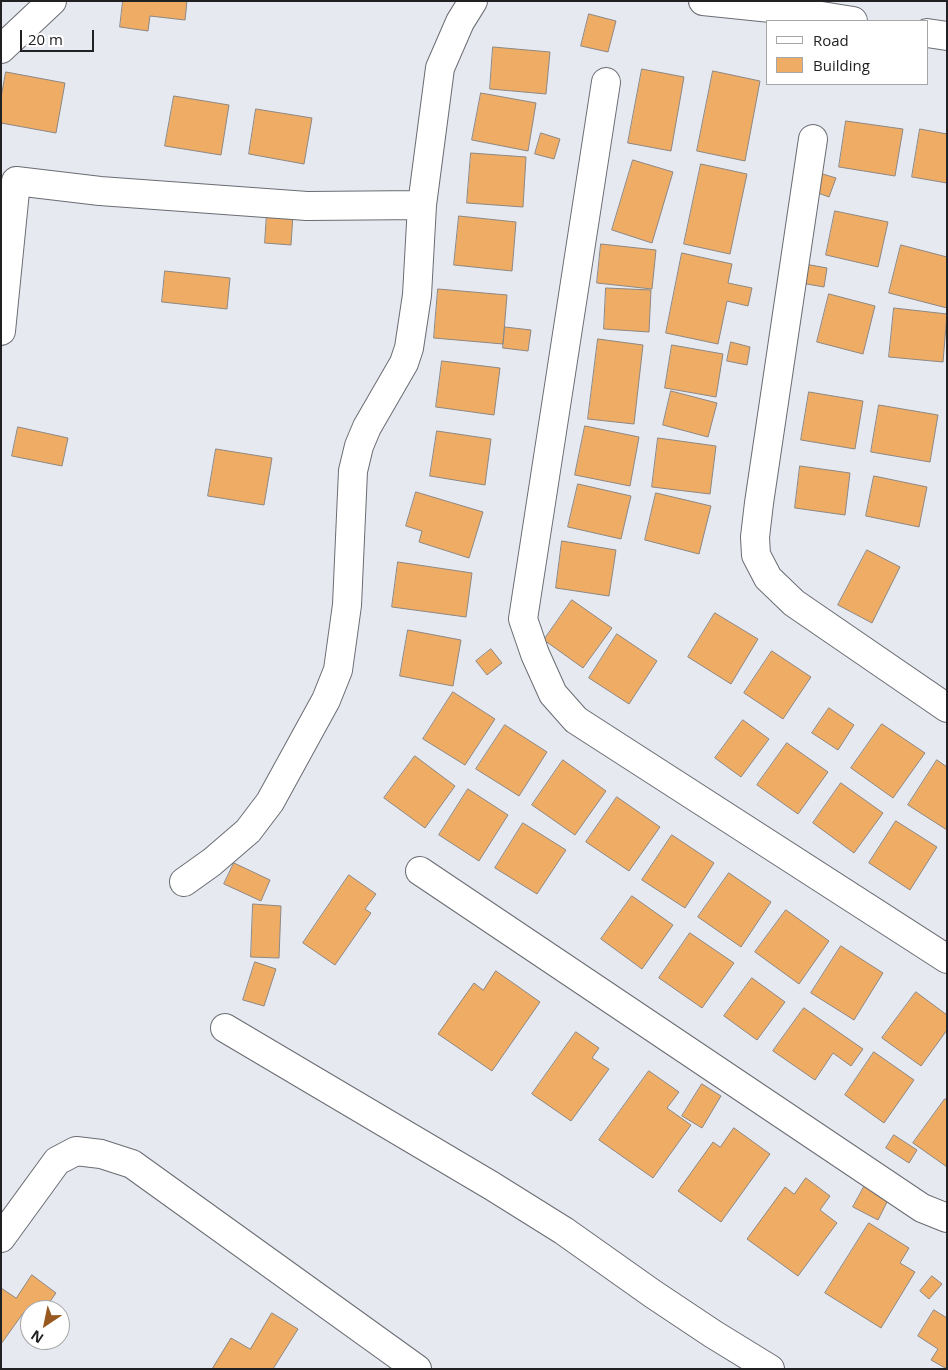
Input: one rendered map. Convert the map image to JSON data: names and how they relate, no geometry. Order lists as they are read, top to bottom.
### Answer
{
  "legend": ["Road", "Building"],
  "scale_bar": "20 m",
  "north": "bottom left"
}
